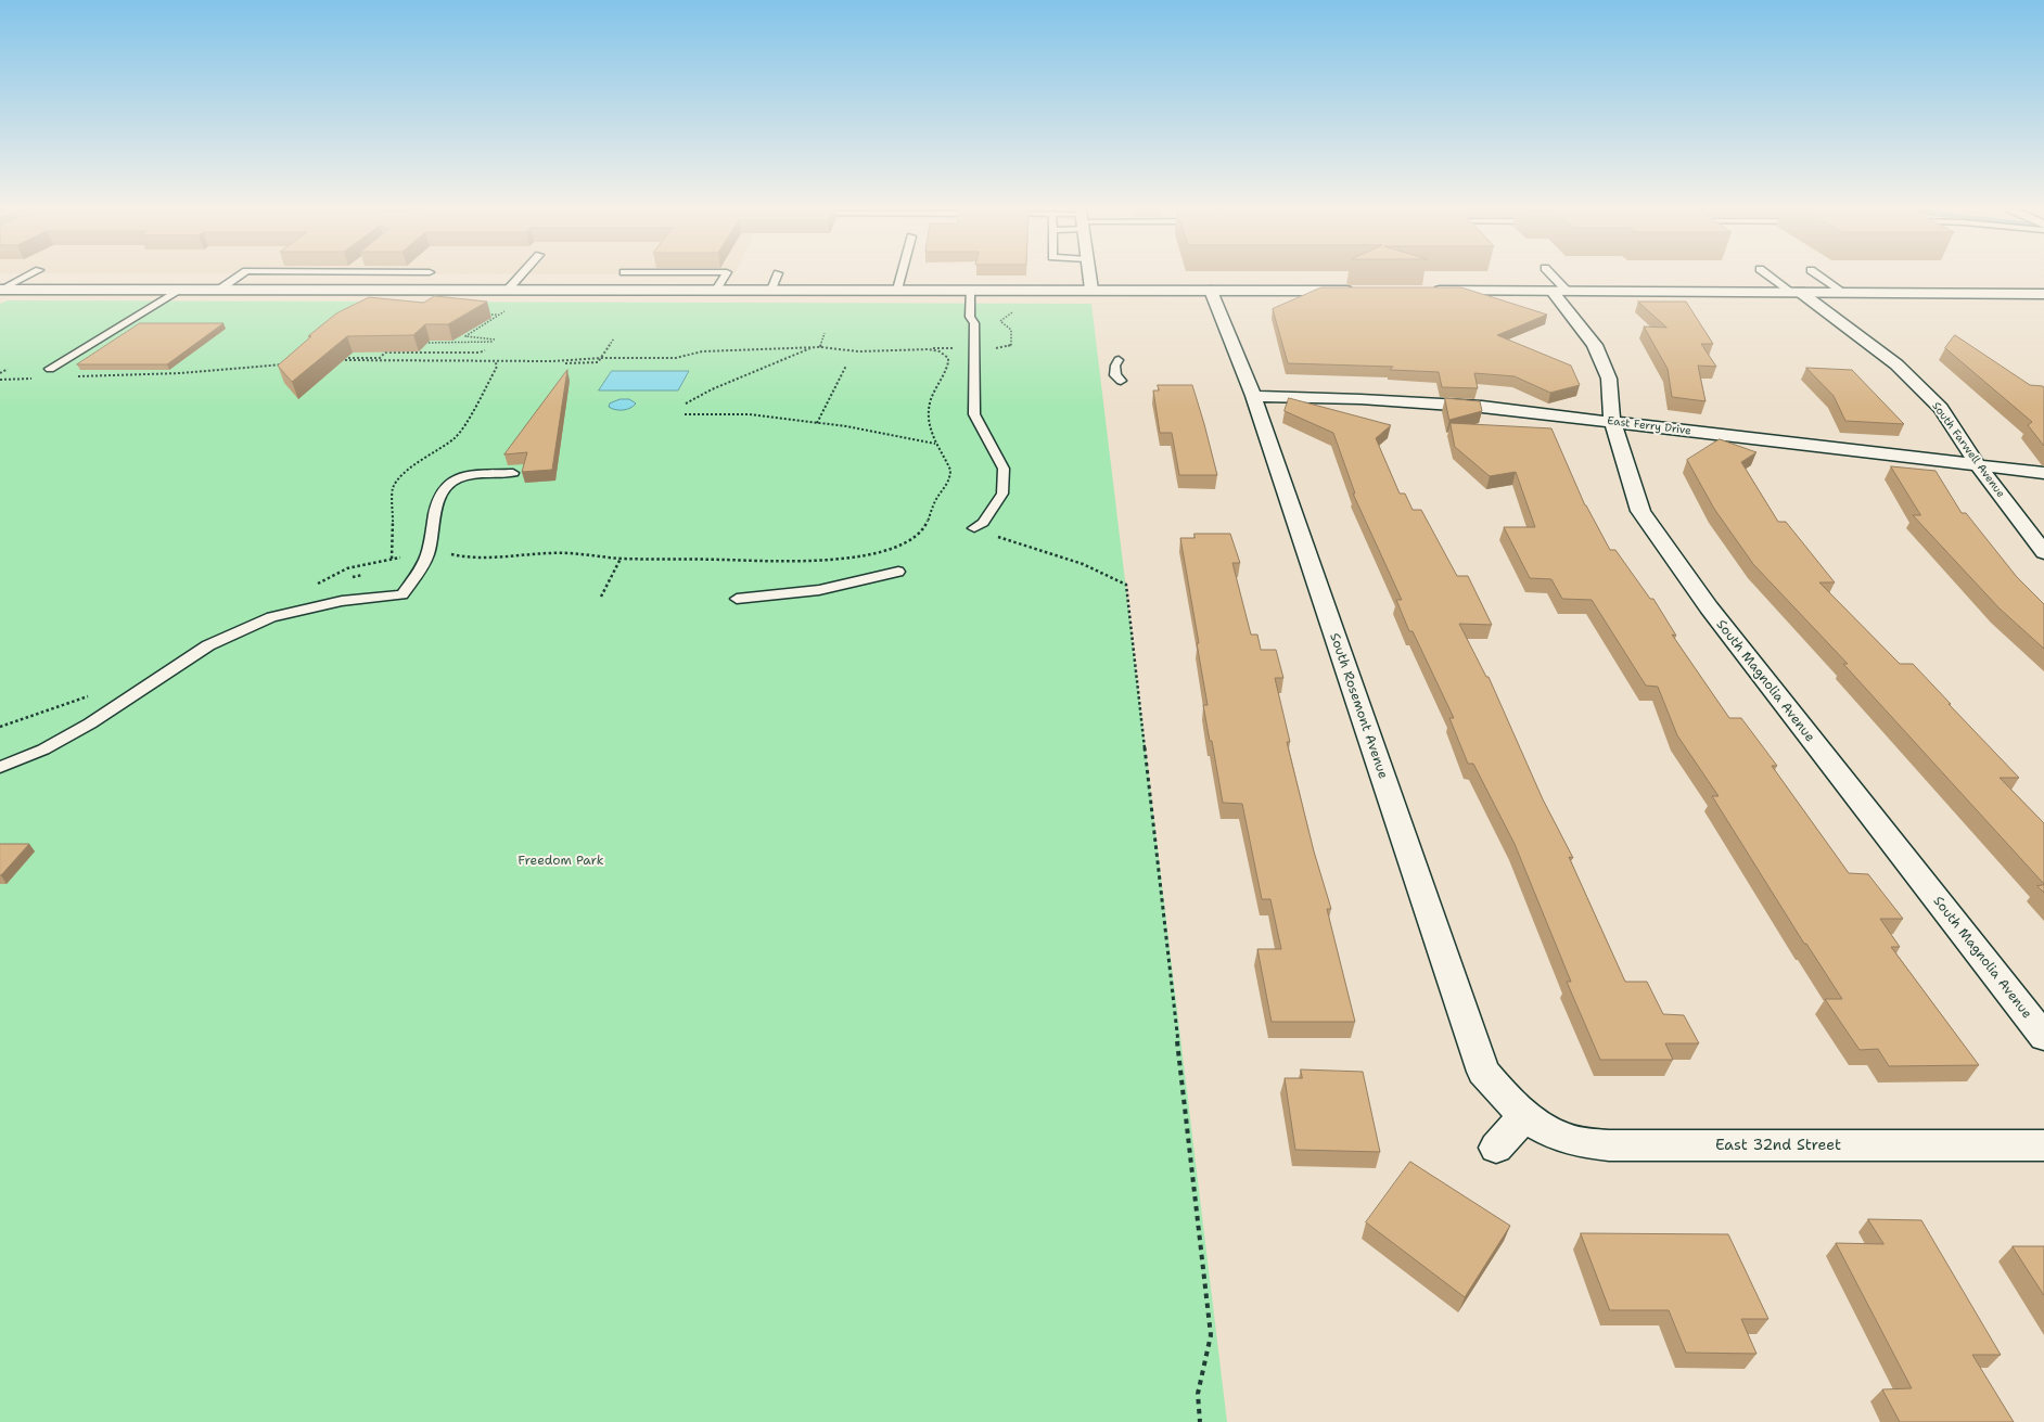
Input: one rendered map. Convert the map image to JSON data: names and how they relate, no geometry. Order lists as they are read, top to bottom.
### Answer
{
  "streets": {
    "street": [
      "East Ferry Drive",
      "South Farwell Avenue",
      "South Magnolia Avenue",
      "South Rosemont Avenue",
      "East 32nd Street"
    ]
  },
  "crossings": [
    ["East Ferry Drive", "South Farwell Avenue"],
    ["East Ferry Drive", "South Magnolia Avenue"],
    ["East Ferry Drive", "South Rosemont Avenue"],
    ["South Rosemont Avenue", "East 32nd Street"]
  ],
  "parks": ["Freedom Park"]
}
